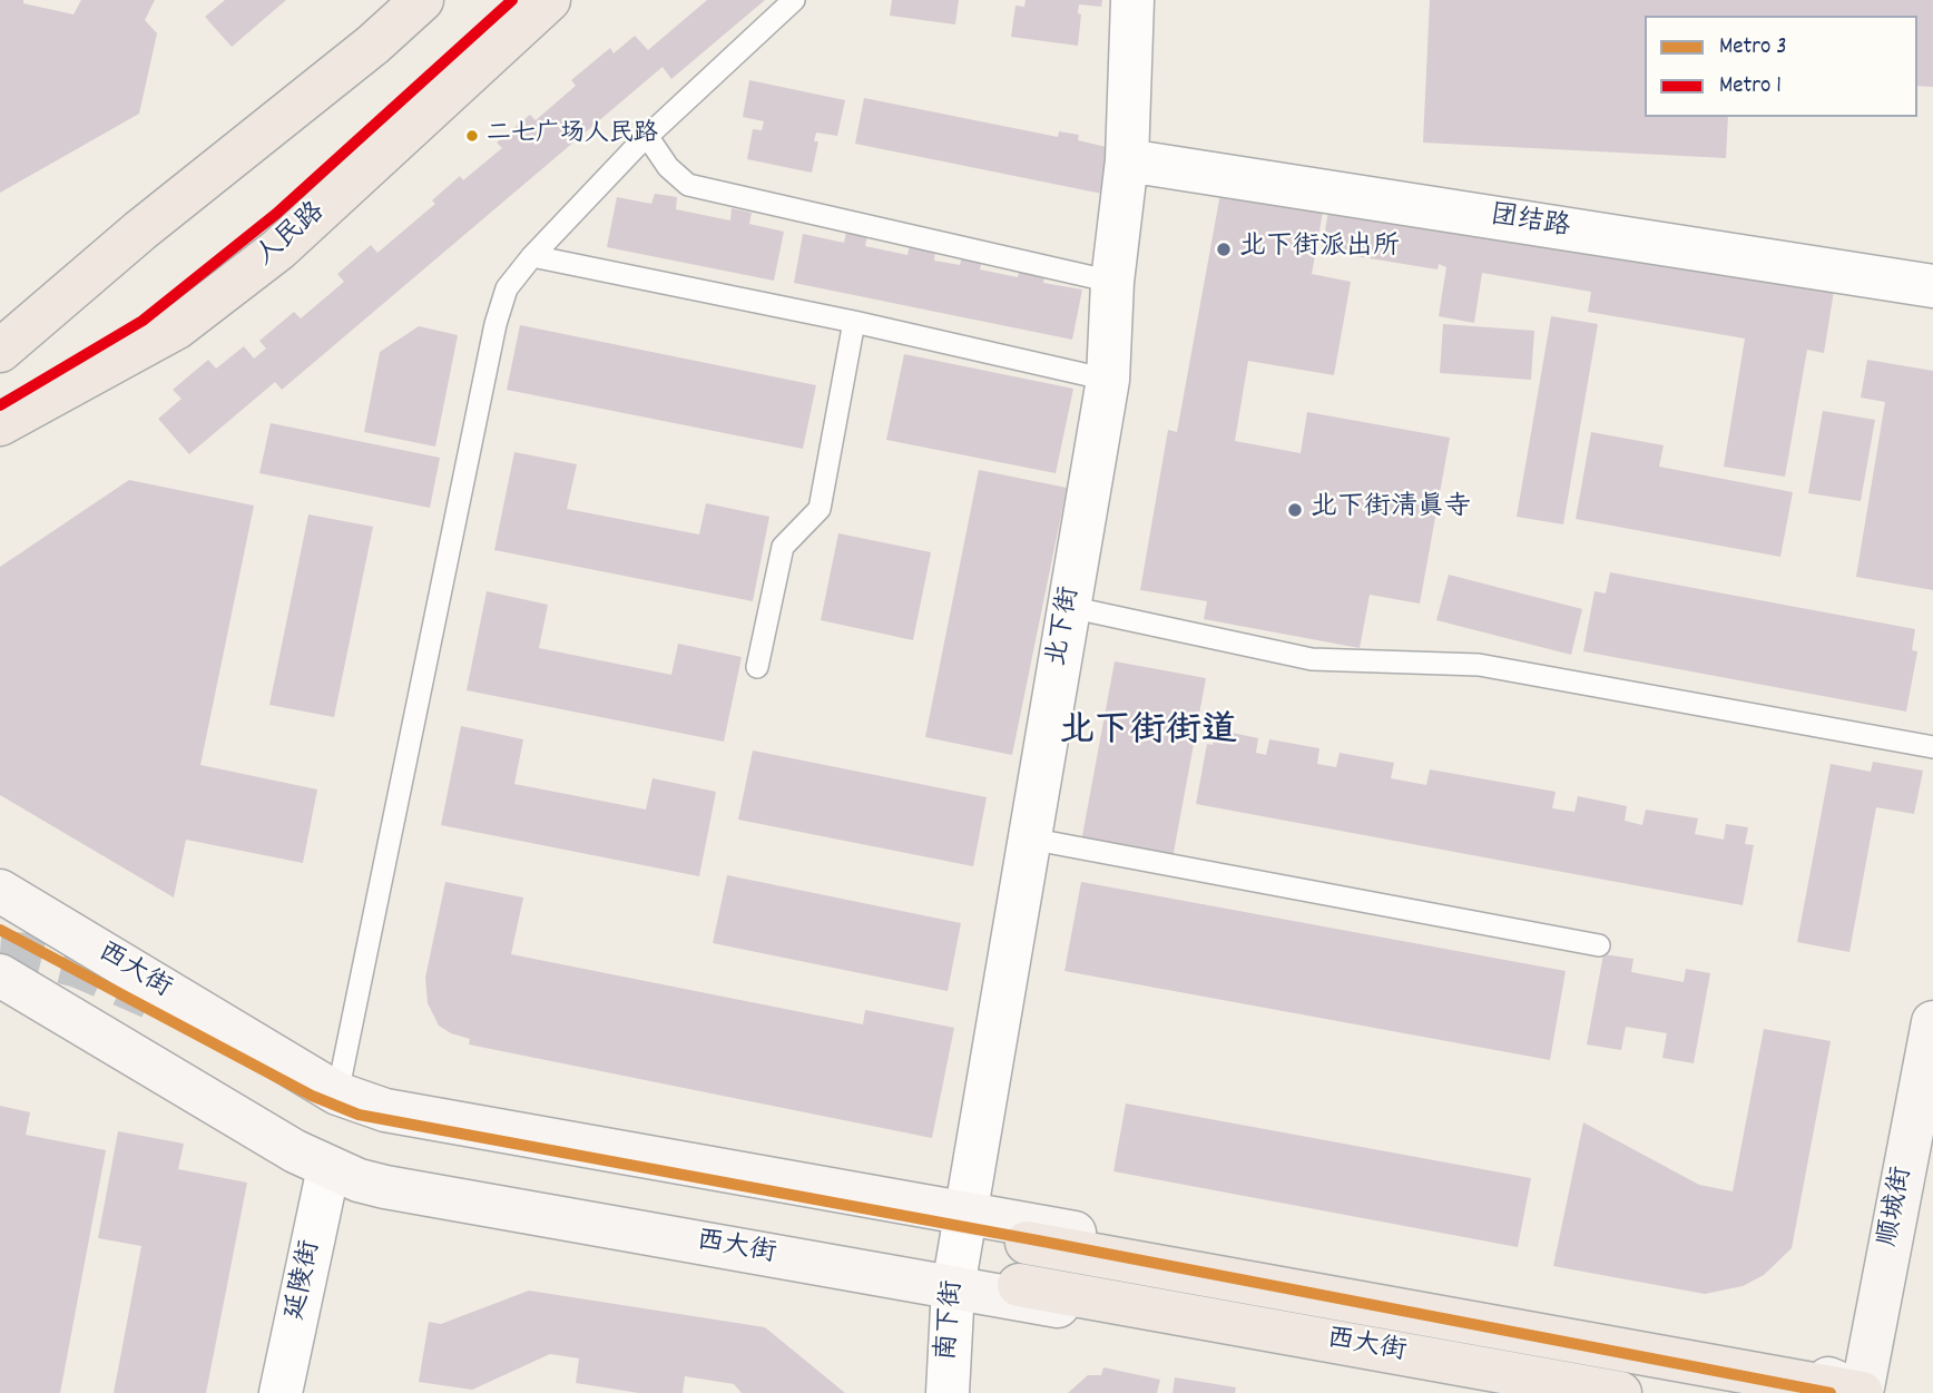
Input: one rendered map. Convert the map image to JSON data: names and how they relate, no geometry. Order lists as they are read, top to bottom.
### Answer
{
  "streets": {
    "main road": ["人民路", "西大街"],
    "street": [
      "团结路",
      "北下街",
      "顺城街",
      "延陵街",
      "南下街"
    ]
  },
  "crossings": [
    ["团结路", "北下街"],
    ["北下街", "西大街"],
    ["北下街", "南下街"],
    ["西大街", "顺城街"],
    ["西大街", "延陵街"],
    ["西大街", "南下街"]
  ],
  "districts": ["北下街街道"],
  "places": ["二七广场人民路", "北下街派出所", "北下街清真寺"],
  "lines": ["metro line 1", "metro line 3"],
  "legend": ["Metro 3", "Metro 1"]
}
